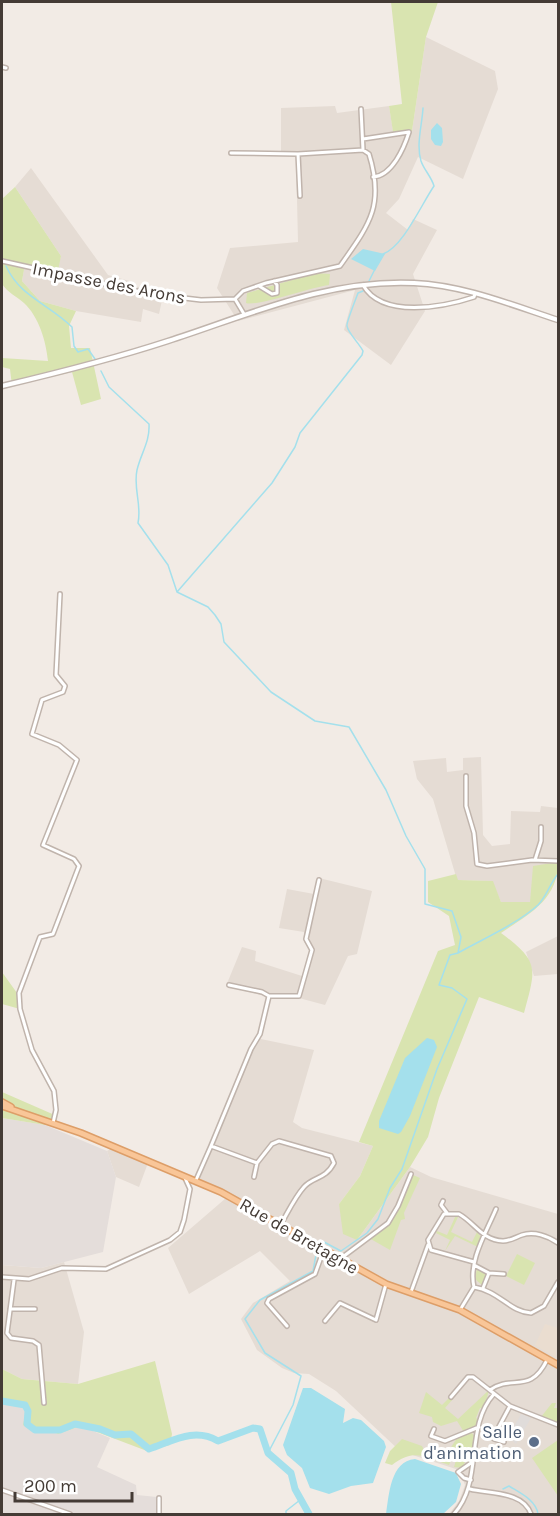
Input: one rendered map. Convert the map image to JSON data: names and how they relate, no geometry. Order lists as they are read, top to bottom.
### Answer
{
  "streets": {
    "main road": ["Rue de Bretagne"],
    "street": ["Impasse des Arons"]
  },
  "places": ["Salle d'animation"],
  "scale_bar": "200 m"
}
